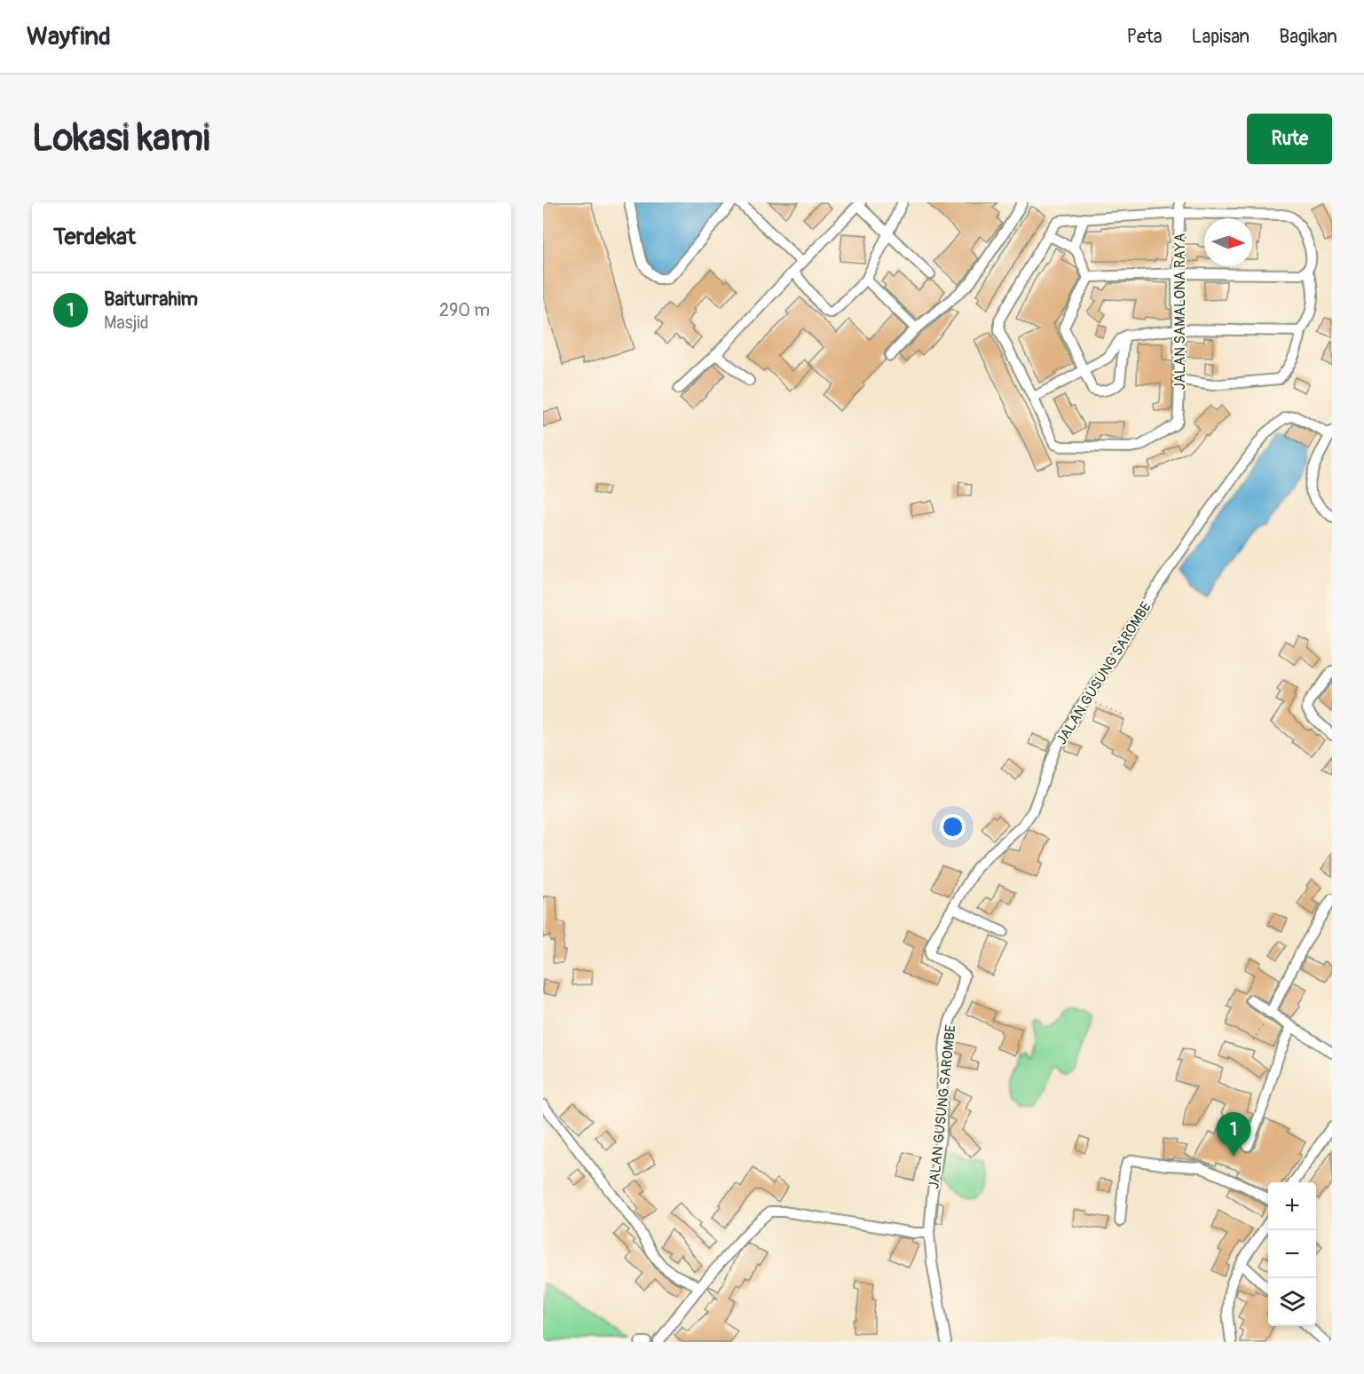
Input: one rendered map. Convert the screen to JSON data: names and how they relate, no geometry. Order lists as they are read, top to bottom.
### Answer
{
  "streets": {
    "street": ["JALAN SAMALONA RAYA", "JALAN GUSUNG SAROMBE"]
  },
  "north": "right",
  "page": {
    "header": "Wayfind",
    "nav": ["Peta", "Lapisan", "Bagikan"],
    "buttons": "Rute",
    "title": "Lokasi kami",
    "heading": "Terdekat",
    "list": [
      {
        "mark": "1",
        "name": "Baiturrahim",
        "note": "Masjid",
        "value": "290 m"
      }
    ],
    "pins": "1",
    "map_buttons": ["+", "−"]
  }
}
